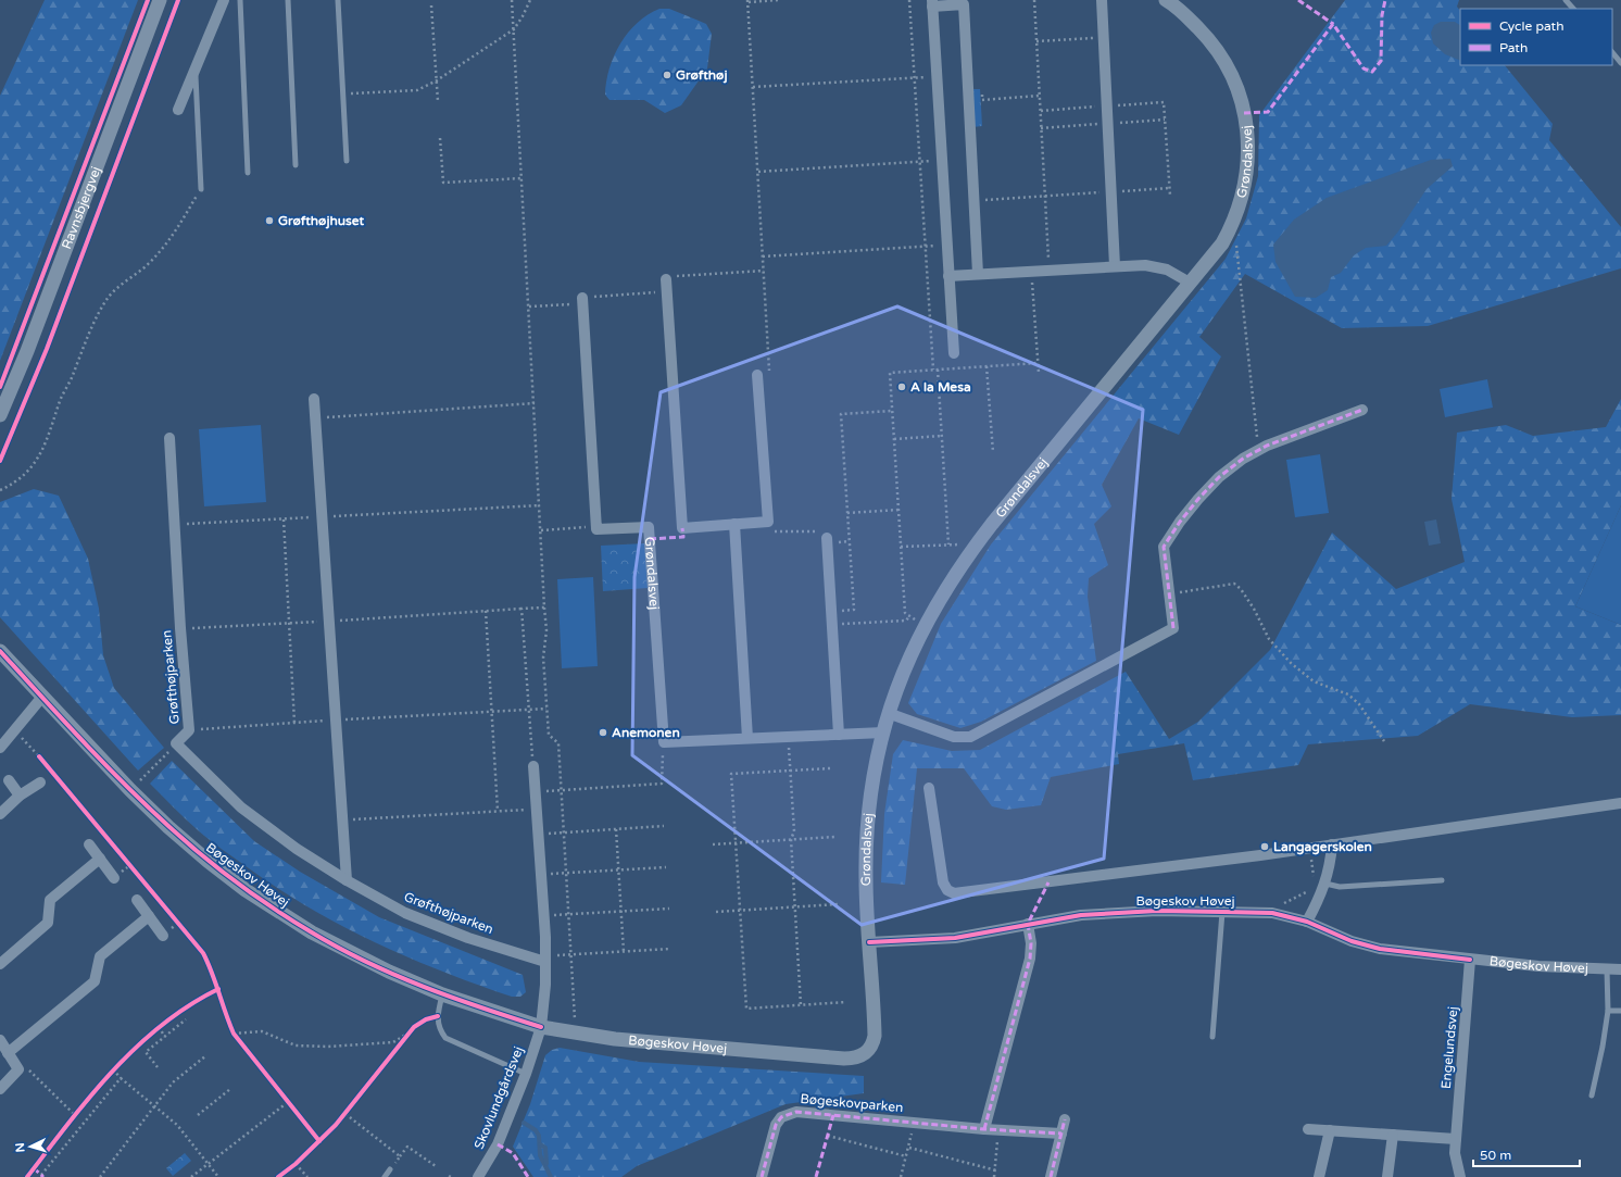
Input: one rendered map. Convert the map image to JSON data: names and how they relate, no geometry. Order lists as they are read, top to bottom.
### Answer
{
  "streets": {
    "street": [
      "Grøndalsvej",
      "Ravnsbjergvej",
      "Grøfthøjparken",
      "Bøgeskov Høvej",
      "Engelundsvej",
      "Skovlundgårdsvej",
      "Bøgeskovparken"
    ]
  },
  "crossings": [
    ["Grøndalsvej", "Bøgeskov Høvej"],
    ["Bøgeskov Høvej", "Engelundsvej"],
    ["Bøgeskov Høvej", "Skovlundgårdsvej"]
  ],
  "places": [
    "Grøfthøj",
    "Grøfthøjhuset",
    "A la Mesa",
    "Anemonen",
    "Langagerskolen"
  ],
  "legend": ["Cycle path", "Path"],
  "scale_bar": "50 m",
  "north": "left"
}
